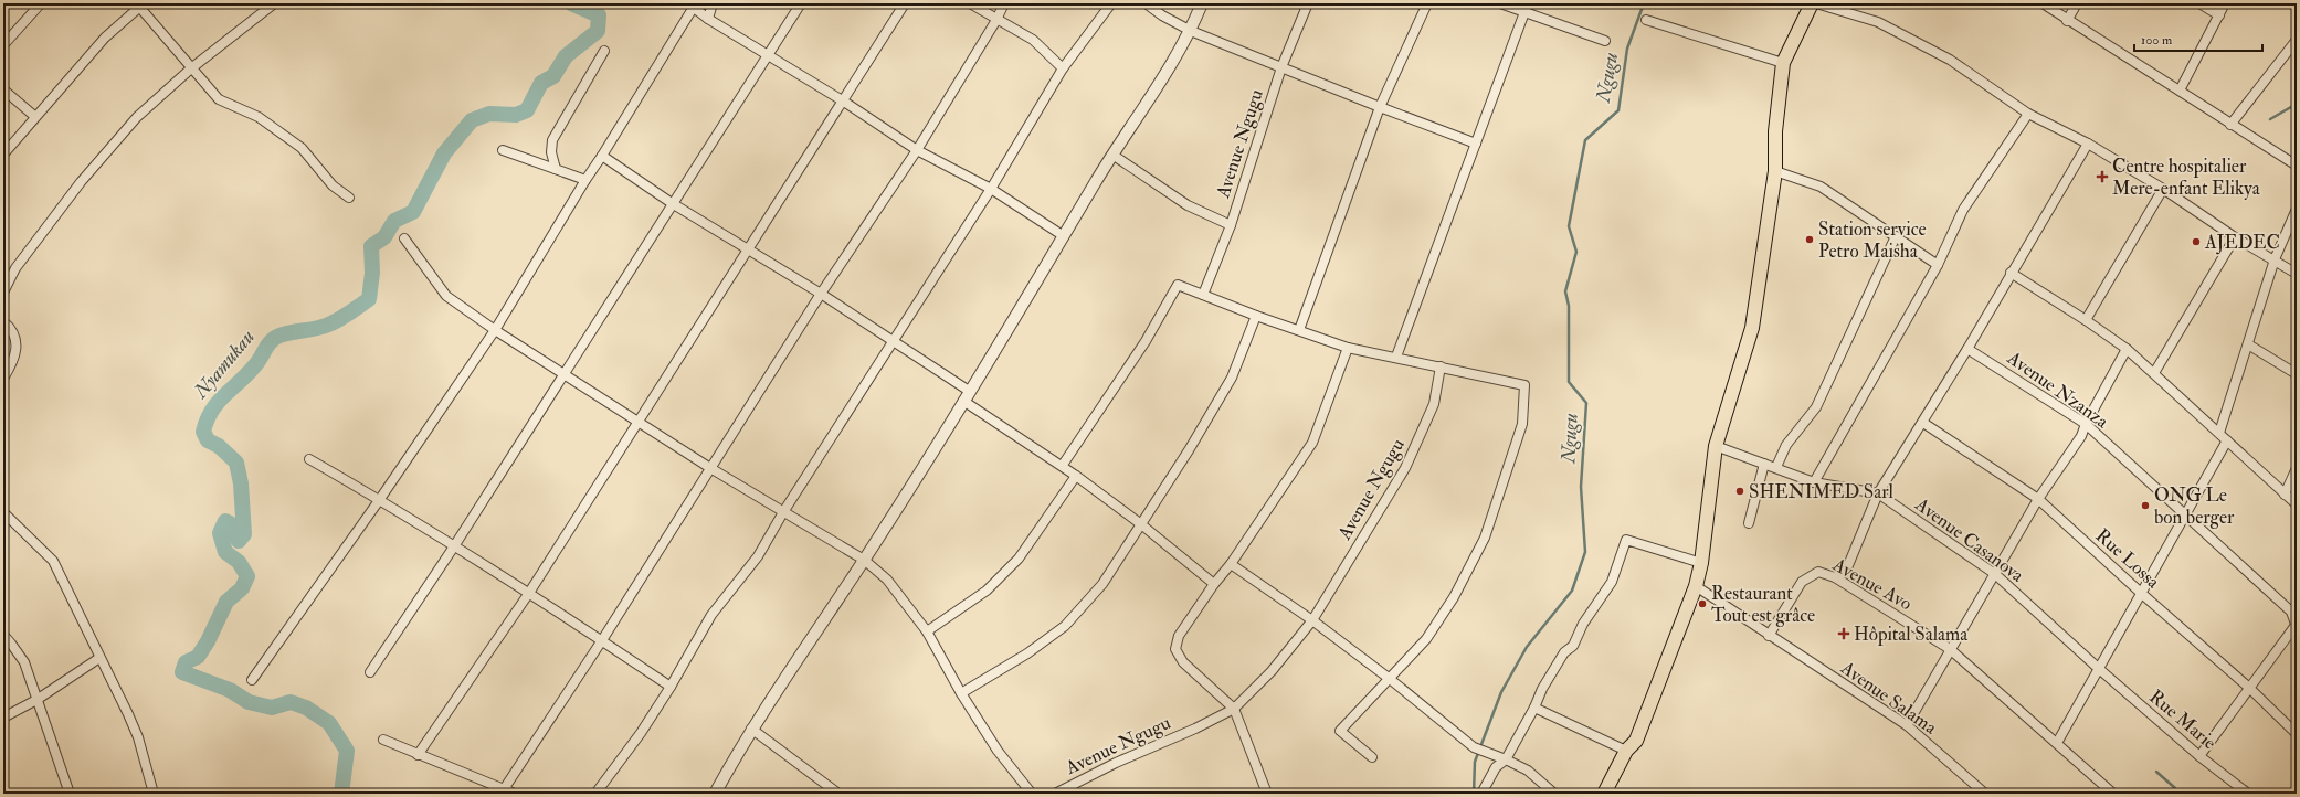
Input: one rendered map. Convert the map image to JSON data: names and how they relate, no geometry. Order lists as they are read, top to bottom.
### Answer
{
  "streets": {
    "street": [
      "Avenue Ngugu",
      "Avenue Nzanza",
      "Avenue Casanova",
      "Rue Lossa",
      "Avenue Avo",
      "Avenue Salama",
      "Rue Marie"
    ]
  },
  "crossings": [
    ["Avenue Casanova", "Rue Marie"],
    ["Avenue Avo", "Avenue Salama"]
  ],
  "water": ["Ngugu", "Nyamukau"],
  "places": {
    "health": ["Centre hospitalier Mere-enfant Elikya", "Hôpital Salama"],
    "other": [
      "Station service Petro Maisha",
      "AJEDEC",
      "SHENIMED Sarl",
      "ONG Le bon berger",
      "Restaurant Tout est grâce"
    ]
  },
  "scale_bar": "100 m"
}
